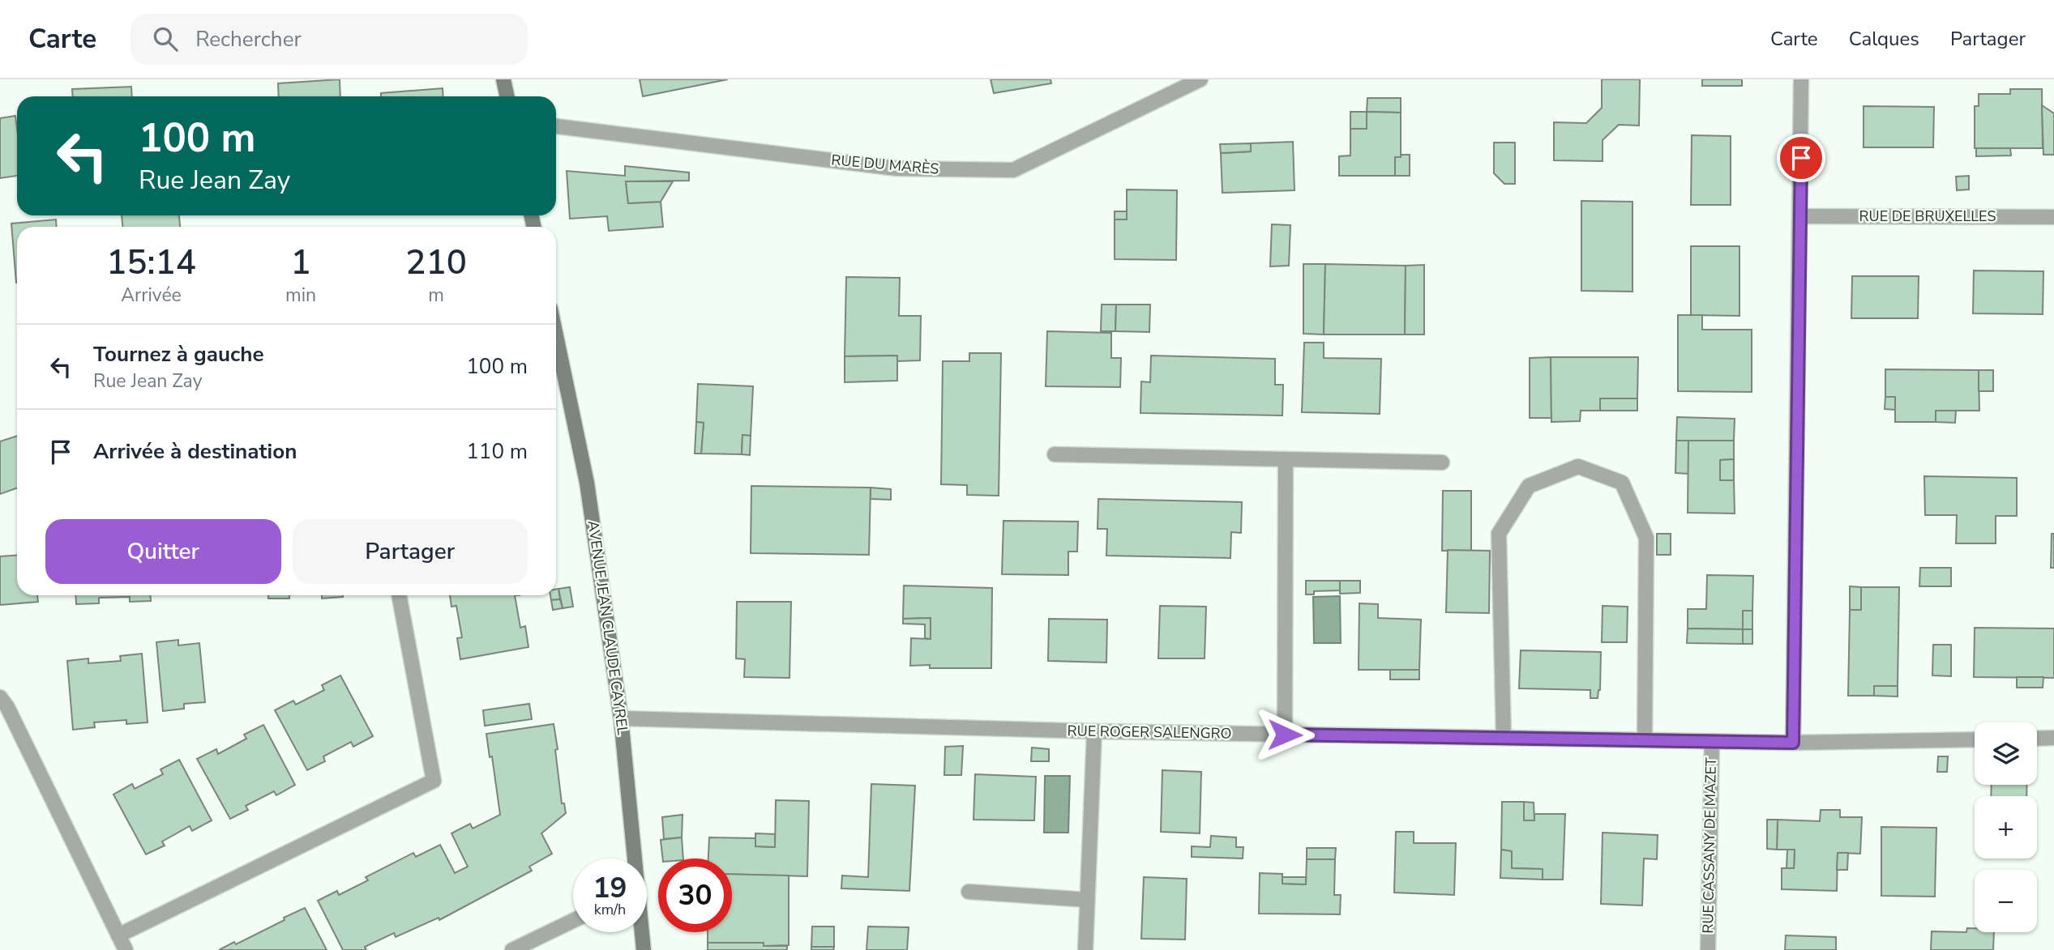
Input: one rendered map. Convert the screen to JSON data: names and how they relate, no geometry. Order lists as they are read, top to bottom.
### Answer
{
  "streets": {
    "main road": ["AVENUE JEAN CLAUDE CAYREL"],
    "street": [
      "RUE DU MARÈS",
      "RUE DE BRUXELLES",
      "RUE ROGER SALENGRO",
      "RUE CASSANY DE MAZET"
    ]
  },
  "crossings": [
    ["AVENUE JEAN CLAUDE CAYREL", "RUE ROGER SALENGRO"],
    ["RUE ROGER SALENGRO", "RUE CASSANY DE MAZET"]
  ],
  "page": {
    "header": "Carte",
    "search": "Rechercher",
    "nav": ["Carte", "Calques", "Partager"],
    "turn": ["100 m", "Rue Jean Zay"],
    "eta": [
      "15:14",
      "Arrivée",
      "1",
      "min",
      "210",
      "m"
    ],
    "list": [
      {
        "name": "Tournez à gauche",
        "note": "Rue Jean Zay",
        "value": "100 m"
      },
      {
        "name": "Arrivée à destination",
        "value": "110 m"
      }
    ],
    "buttons": ["Quitter", "Partager"],
    "map_buttons": ["+", "−"],
    "speed": "19 km/h",
    "limit": "30"
  }
}
